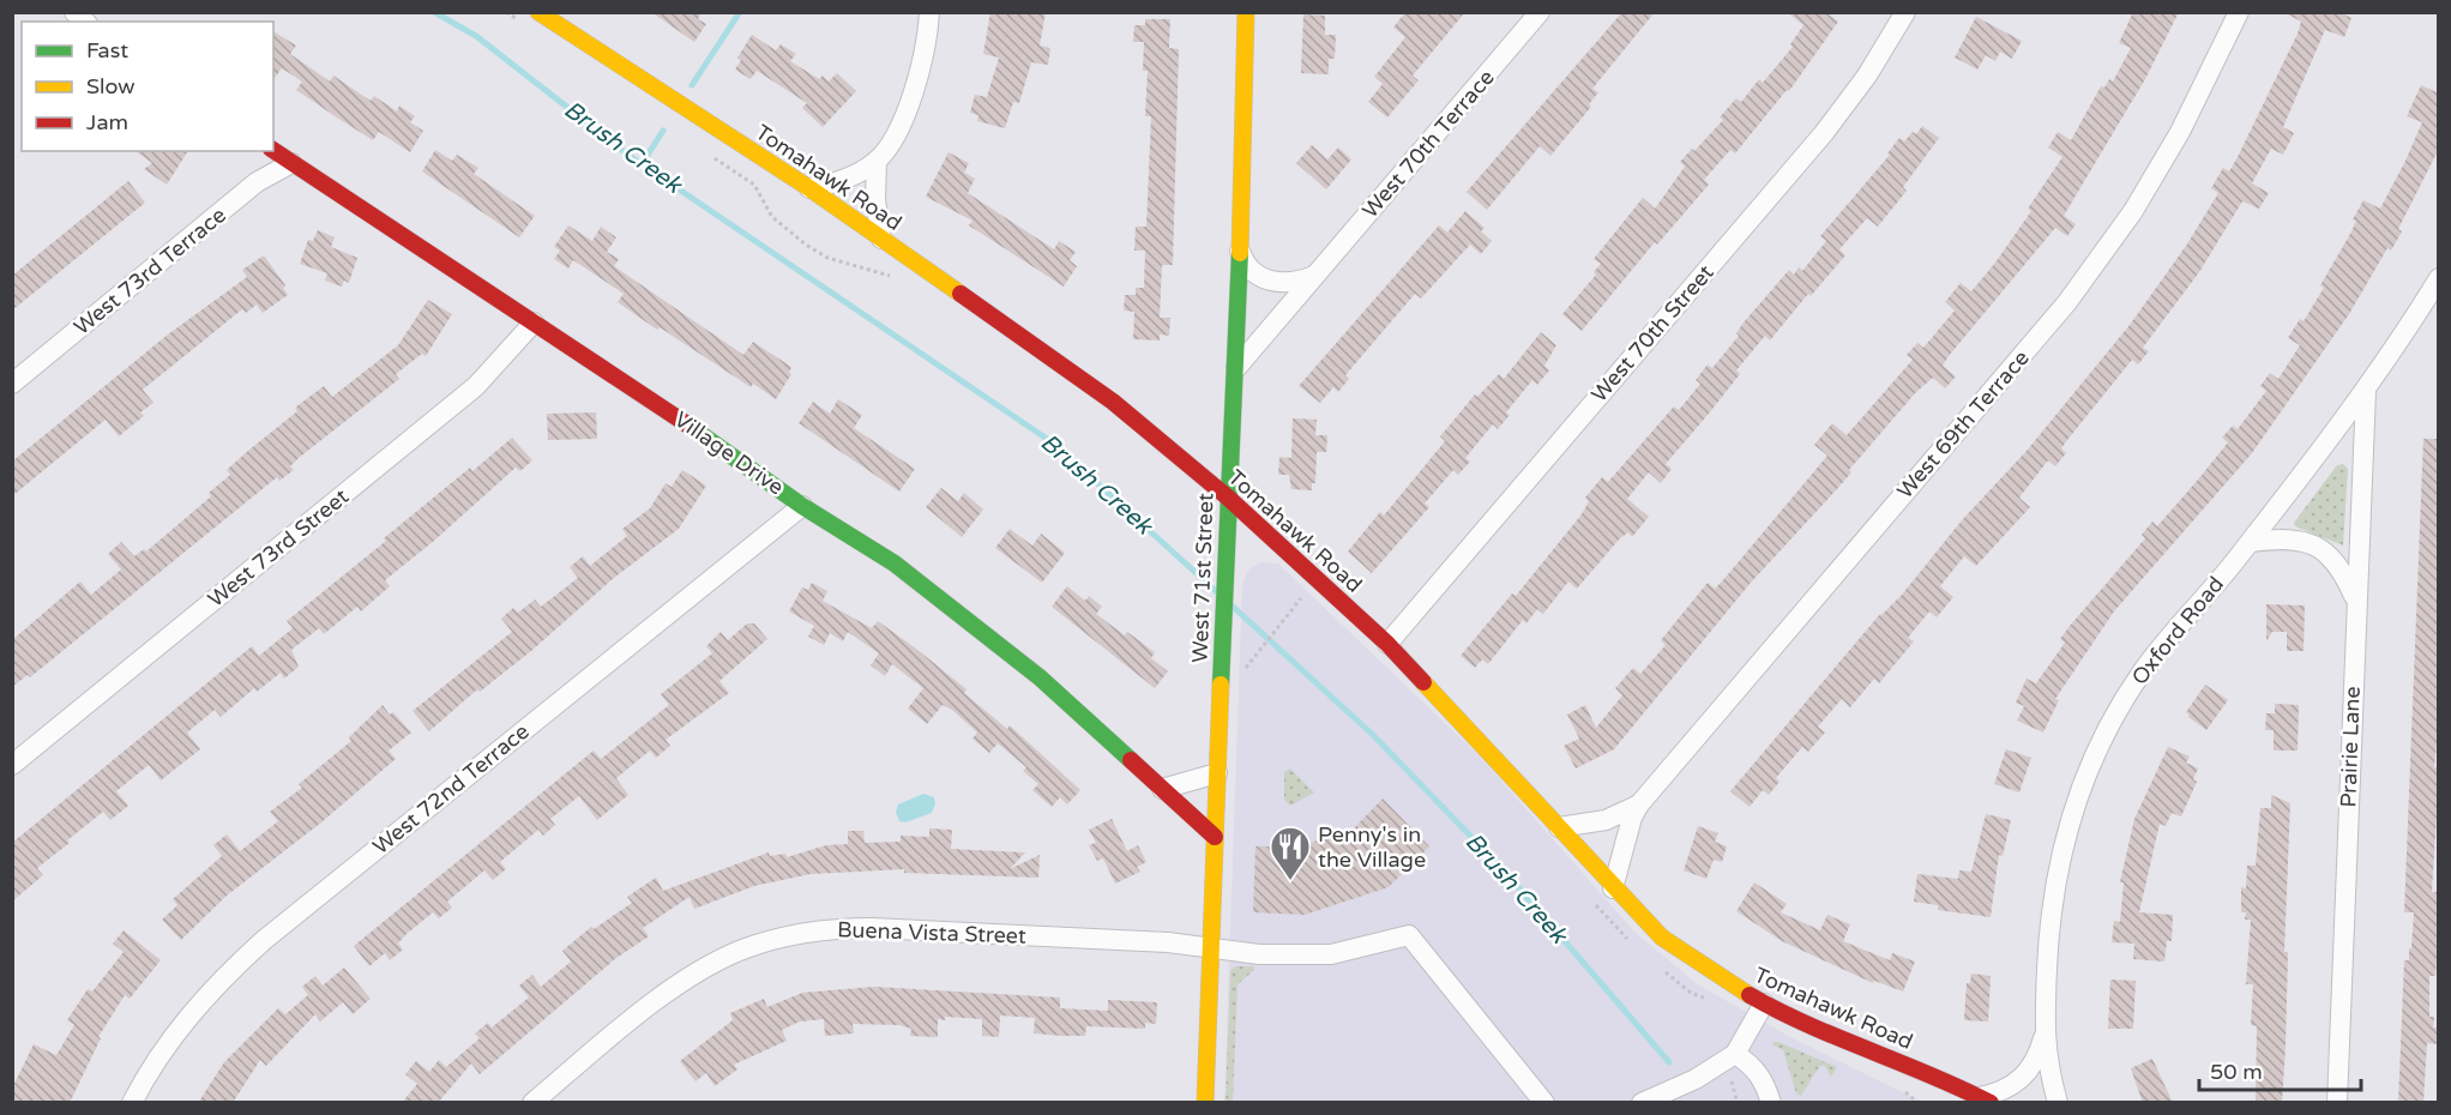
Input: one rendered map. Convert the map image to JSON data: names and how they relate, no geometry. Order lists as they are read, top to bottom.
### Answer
{
  "streets": {
    "street": [
      "West 70th Terrace",
      "Tomahawk Road",
      "West 73rd Terrace",
      "West 70th Street",
      "West 69th Terrace",
      "Village Drive",
      "West 73rd Street",
      "West 71st Street",
      "Oxford Road",
      "Prairie Lane",
      "West 72nd Terrace",
      "Buena Vista Street"
    ]
  },
  "crossings": [
    ["West 70th Terrace", "West 71st Street"],
    ["Tomahawk Road", "West 70th Street"],
    ["Tomahawk Road", "West 69th Terrace"],
    ["Tomahawk Road", "West 71st Street"],
    ["Tomahawk Road", "Oxford Road"],
    ["West 73rd Terrace", "Village Drive"],
    ["Village Drive", "West 73rd Street"],
    ["Village Drive", "West 71st Street"],
    ["Village Drive", "West 72nd Terrace"],
    ["West 71st Street", "Buena Vista Street"],
    ["Oxford Road", "Prairie Lane"]
  ],
  "water": ["Brush Creek"],
  "places": {
    "restaurant": ["Penny's in the Village"]
  },
  "legend": ["Fast", "Slow", "Jam"],
  "scale_bar": "50 m"
}
